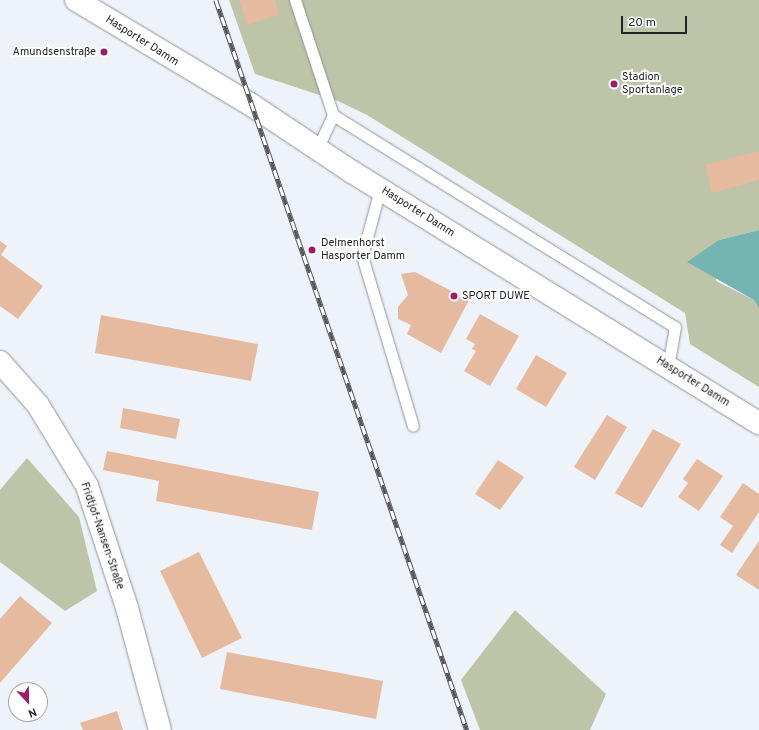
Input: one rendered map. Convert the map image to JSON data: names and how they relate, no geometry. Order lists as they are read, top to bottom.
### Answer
{
  "streets": {
    "main road": ["Hasporter Damm", "Fridtjof-Nansen-Straße"]
  },
  "places": [
    "Amundsenstraße",
    "Stadion Sportanlage",
    "Delmenhorst Hasporter Damm",
    "SPORT DUWE"
  ],
  "scale_bar": "20 m",
  "north": "bottom"
}
